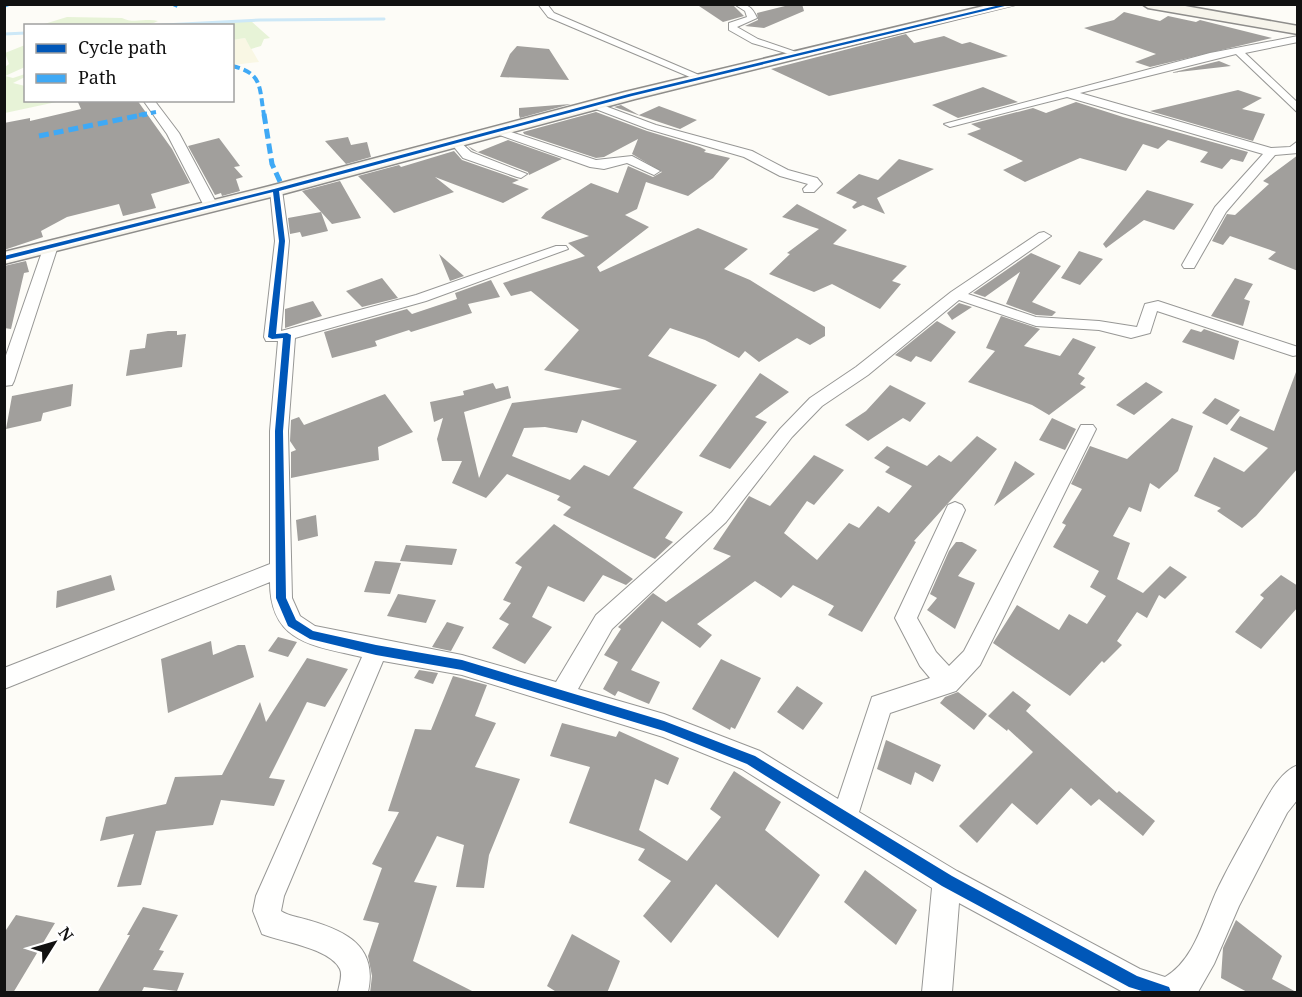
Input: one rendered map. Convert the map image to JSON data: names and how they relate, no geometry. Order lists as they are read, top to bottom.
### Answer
{
  "legend": ["Cycle path", "Path"],
  "north": "top right"
}
